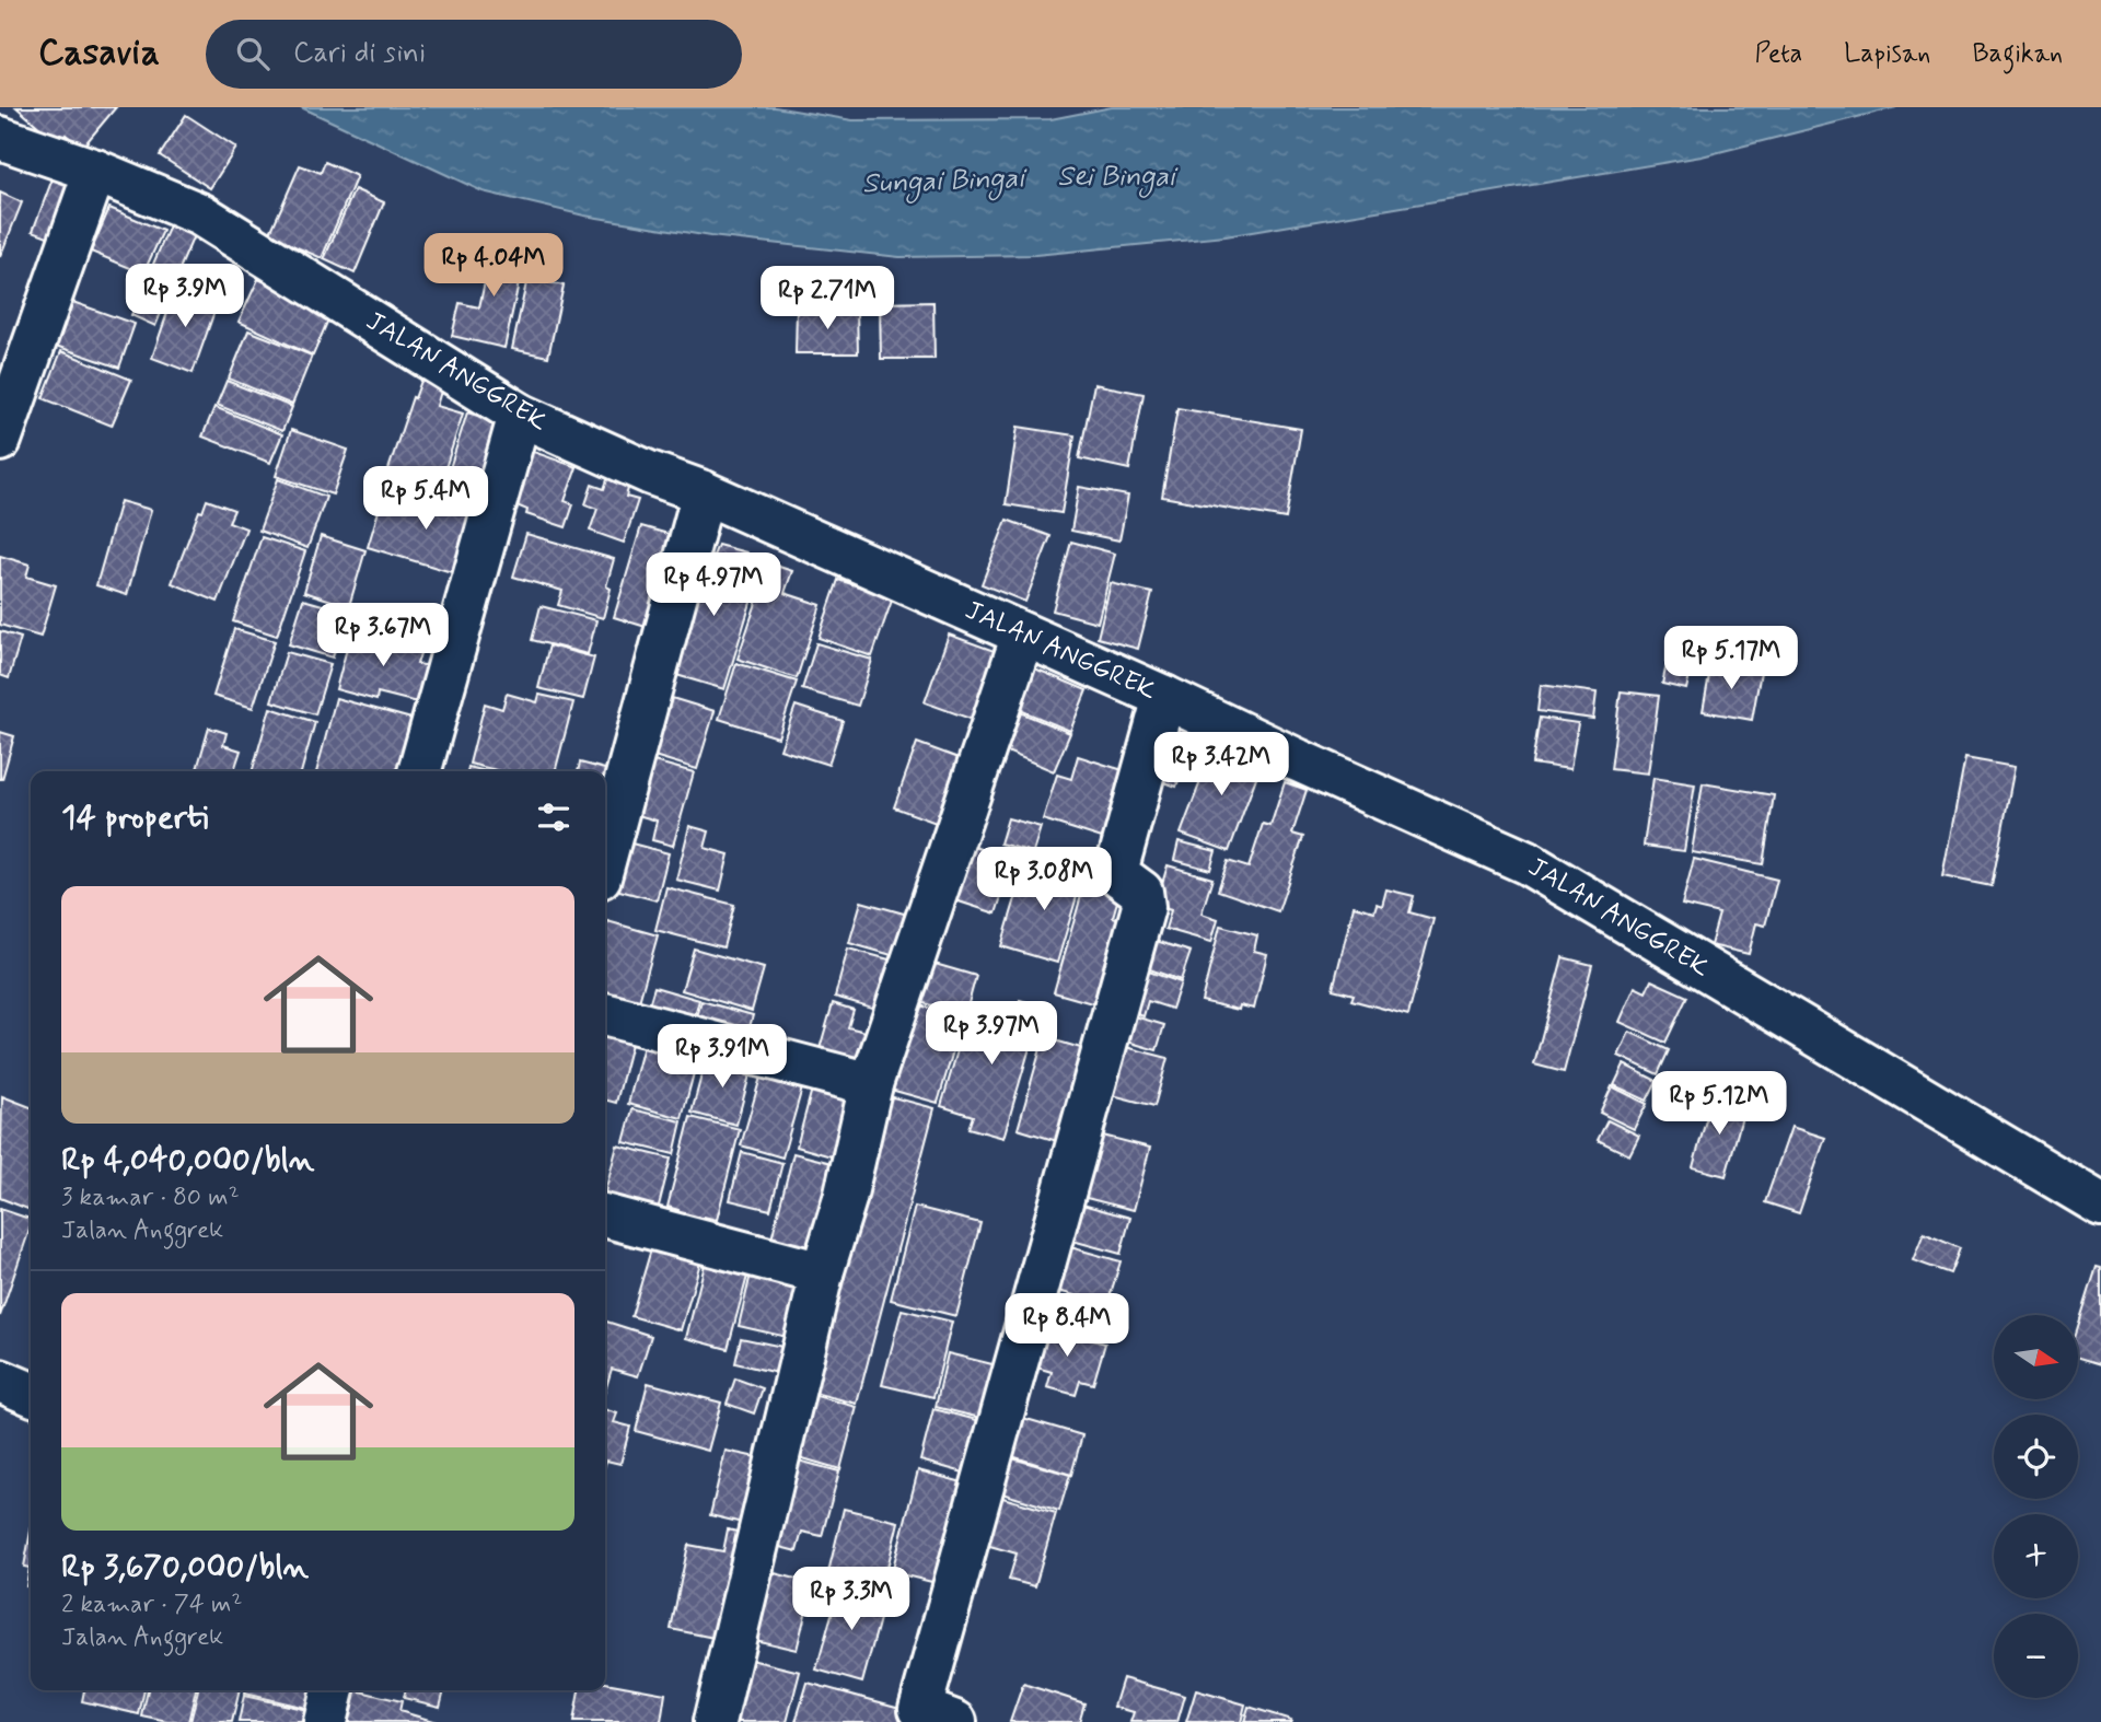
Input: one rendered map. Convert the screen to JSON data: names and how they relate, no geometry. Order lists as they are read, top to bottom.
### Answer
{
  "streets": {
    "street": ["JALAN ANGGREK"]
  },
  "water": ["Sei Bingai", "Sungai Bingai"],
  "north": "right",
  "page": {
    "header": "Casavia",
    "search": "Cari di sini",
    "nav": ["Peta", "Lapisan", "Bagikan"],
    "price": [
      "Rp 4.04M",
      "Rp 3.9M",
      "Rp 2.71M",
      "Rp 5.4M",
      "Rp 4.97M",
      "Rp 3.67M",
      "Rp 5.17M",
      "Rp 3.42M",
      "Rp 3.08M",
      "Rp 3.97M",
      "Rp 3.91M",
      "Rp 5.12M",
      "Rp 8.4M",
      "Rp 3.3M"
    ],
    "heading": "14 properti",
    "list": [
      {
        "name": "Rp 4,040,000/bln",
        "note": "3 kamar · 80 m² · Jalan Anggrek"
      },
      {
        "name": "Rp 3,670,000/bln",
        "note": "2 kamar · 74 m² · Jalan Anggrek"
      }
    ],
    "map_buttons": ["+", "−"]
  }
}
